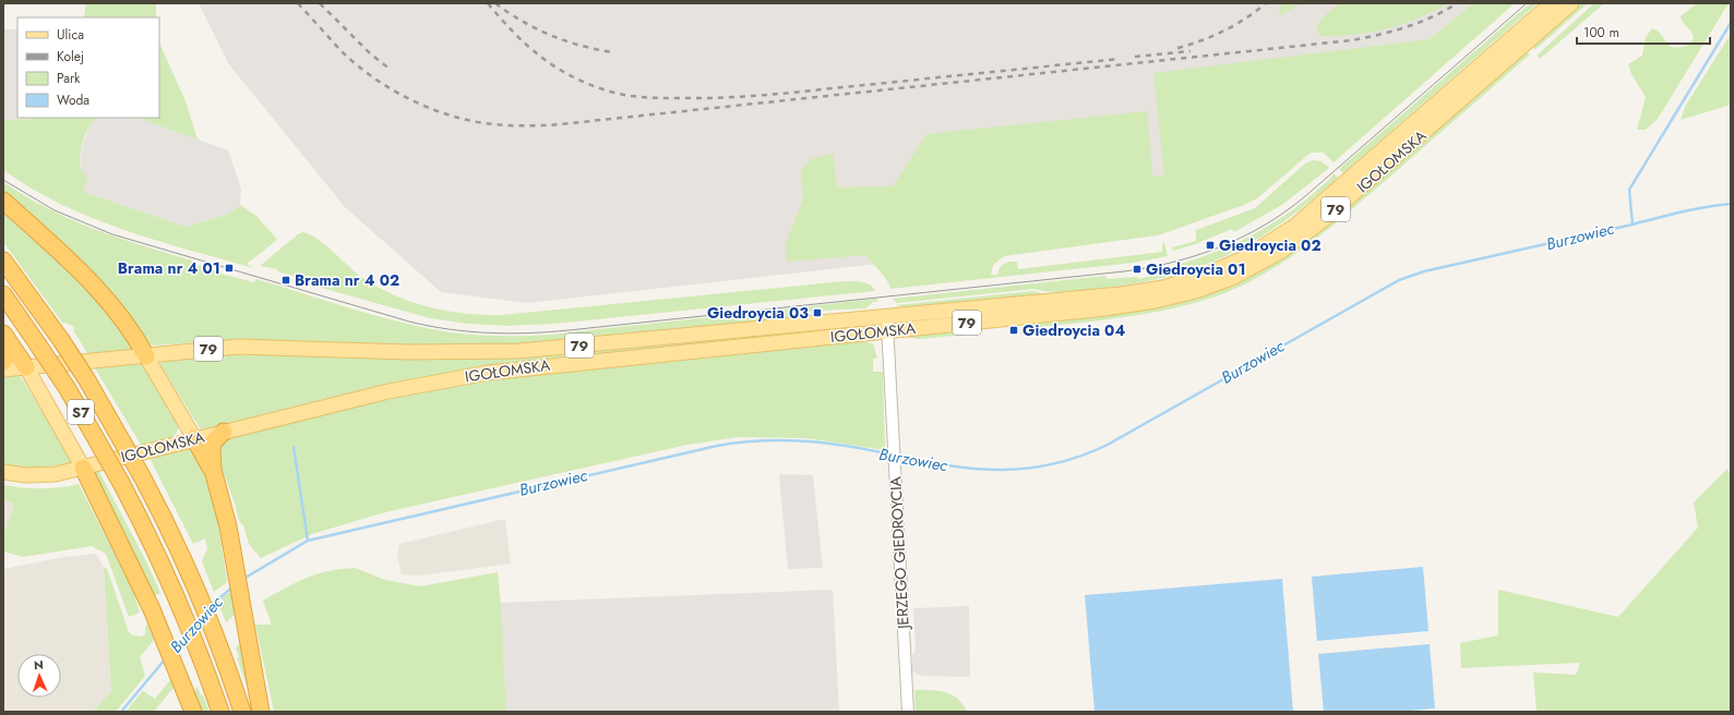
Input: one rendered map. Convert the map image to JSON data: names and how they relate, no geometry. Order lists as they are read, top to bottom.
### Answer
{
  "streets": {
    "highway": ["S7"],
    "main road": ["IGOŁOMSKA", "79"],
    "street": ["JERZEGO GIEDROYCIA"]
  },
  "crossings": [
    ["IGOŁOMSKA", "79"],
    ["IGOŁOMSKA", "JERZEGO GIEDROYCIA"]
  ],
  "water": ["Burzowiec"],
  "places": {
    "transit": [
      "Giedroycia 02",
      "Brama nr 4 01",
      "Giedroycia 01",
      "Brama nr 4 02",
      "Giedroycia 03",
      "Giedroycia 04"
    ]
  },
  "legend": [
    "Ulica",
    "Kolej",
    "Park",
    "Woda"
  ],
  "scale_bar": "100 m",
  "north": "top"
}
